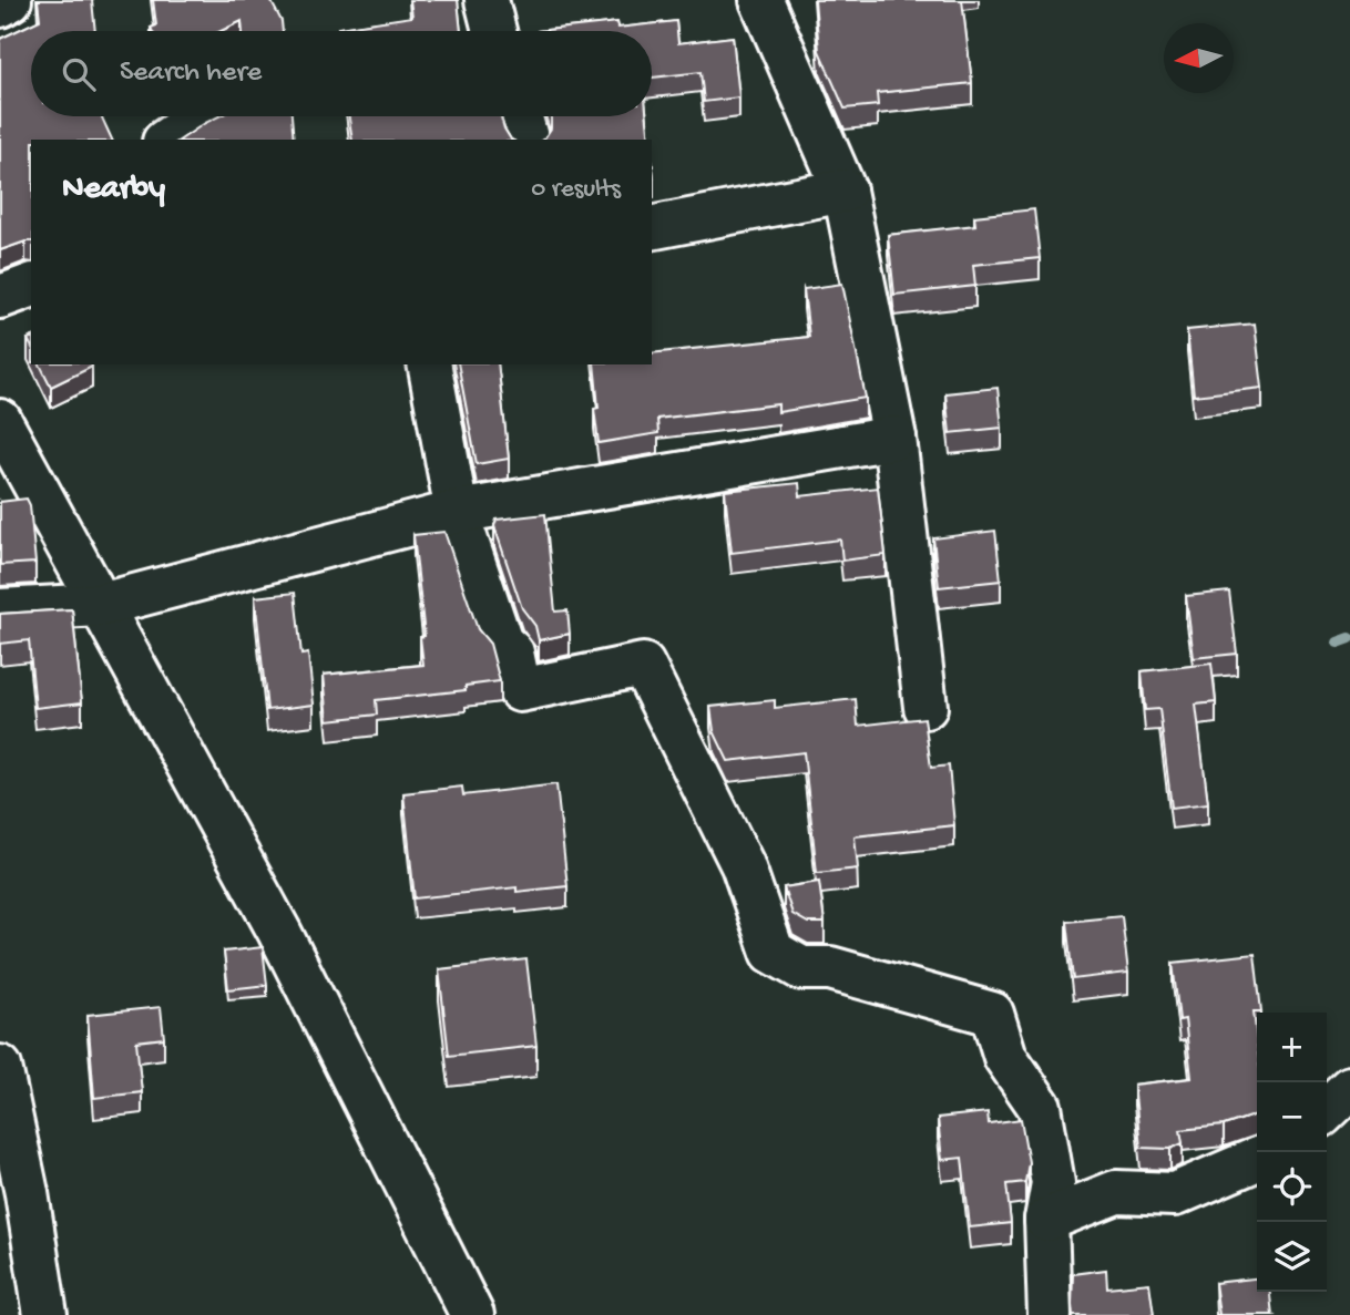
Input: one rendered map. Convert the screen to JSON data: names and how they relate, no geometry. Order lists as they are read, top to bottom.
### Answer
{
  "north": "left",
  "page": {
    "search": "Search here",
    "heading": ["Nearby", "0 results"],
    "map_buttons": ["+", "−"]
  }
}
